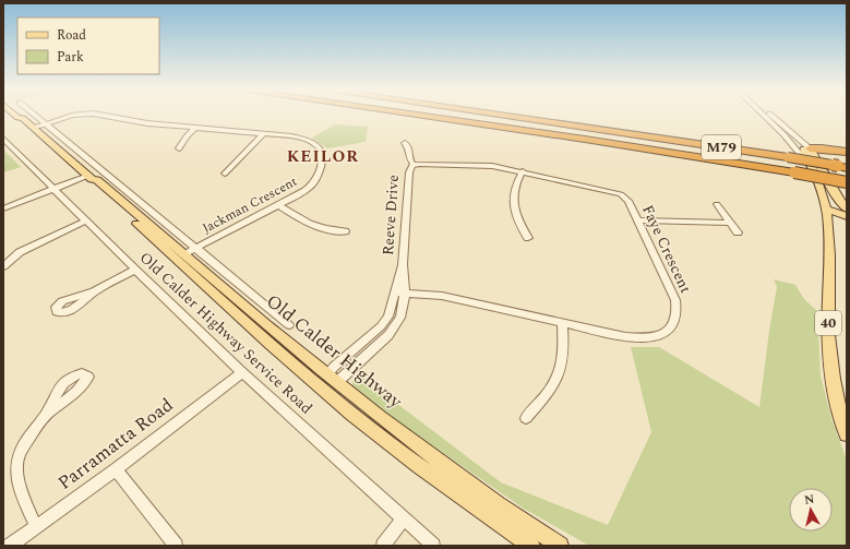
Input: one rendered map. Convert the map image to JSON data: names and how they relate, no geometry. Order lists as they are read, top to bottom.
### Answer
{
  "streets": {
    "highway": ["M79"],
    "main road": ["40", "Old Calder Highway"],
    "street": [
      "Jackman Crescent",
      "Reeve Drive",
      "Faye Crescent",
      "Old Calder Highway Service Road",
      "Parramatta Road"
    ]
  },
  "crossings": [
    ["Jackman Crescent", "Old Calder Highway"],
    ["Reeve Drive", "Faye Crescent"],
    ["Reeve Drive", "Old Calder Highway"],
    ["Old Calder Highway Service Road", "Parramatta Road"]
  ],
  "districts": ["KEILOR"],
  "legend": ["Road", "Park"],
  "north": "top"
}
